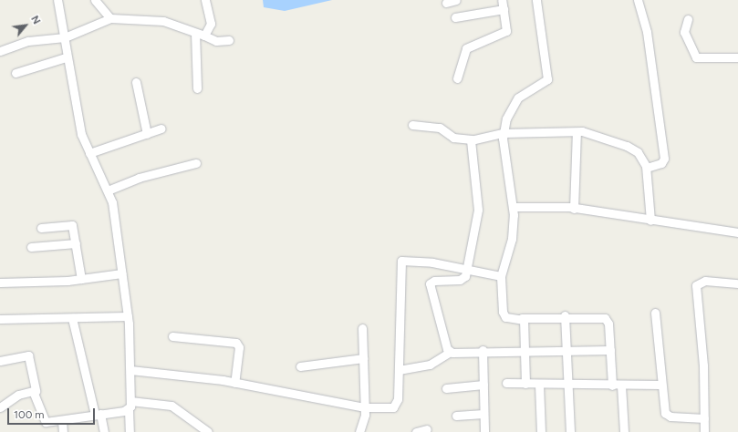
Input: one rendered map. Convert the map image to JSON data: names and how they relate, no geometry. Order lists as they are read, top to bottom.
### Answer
{
  "scale_bar": "100 m",
  "north": "top right"
}
